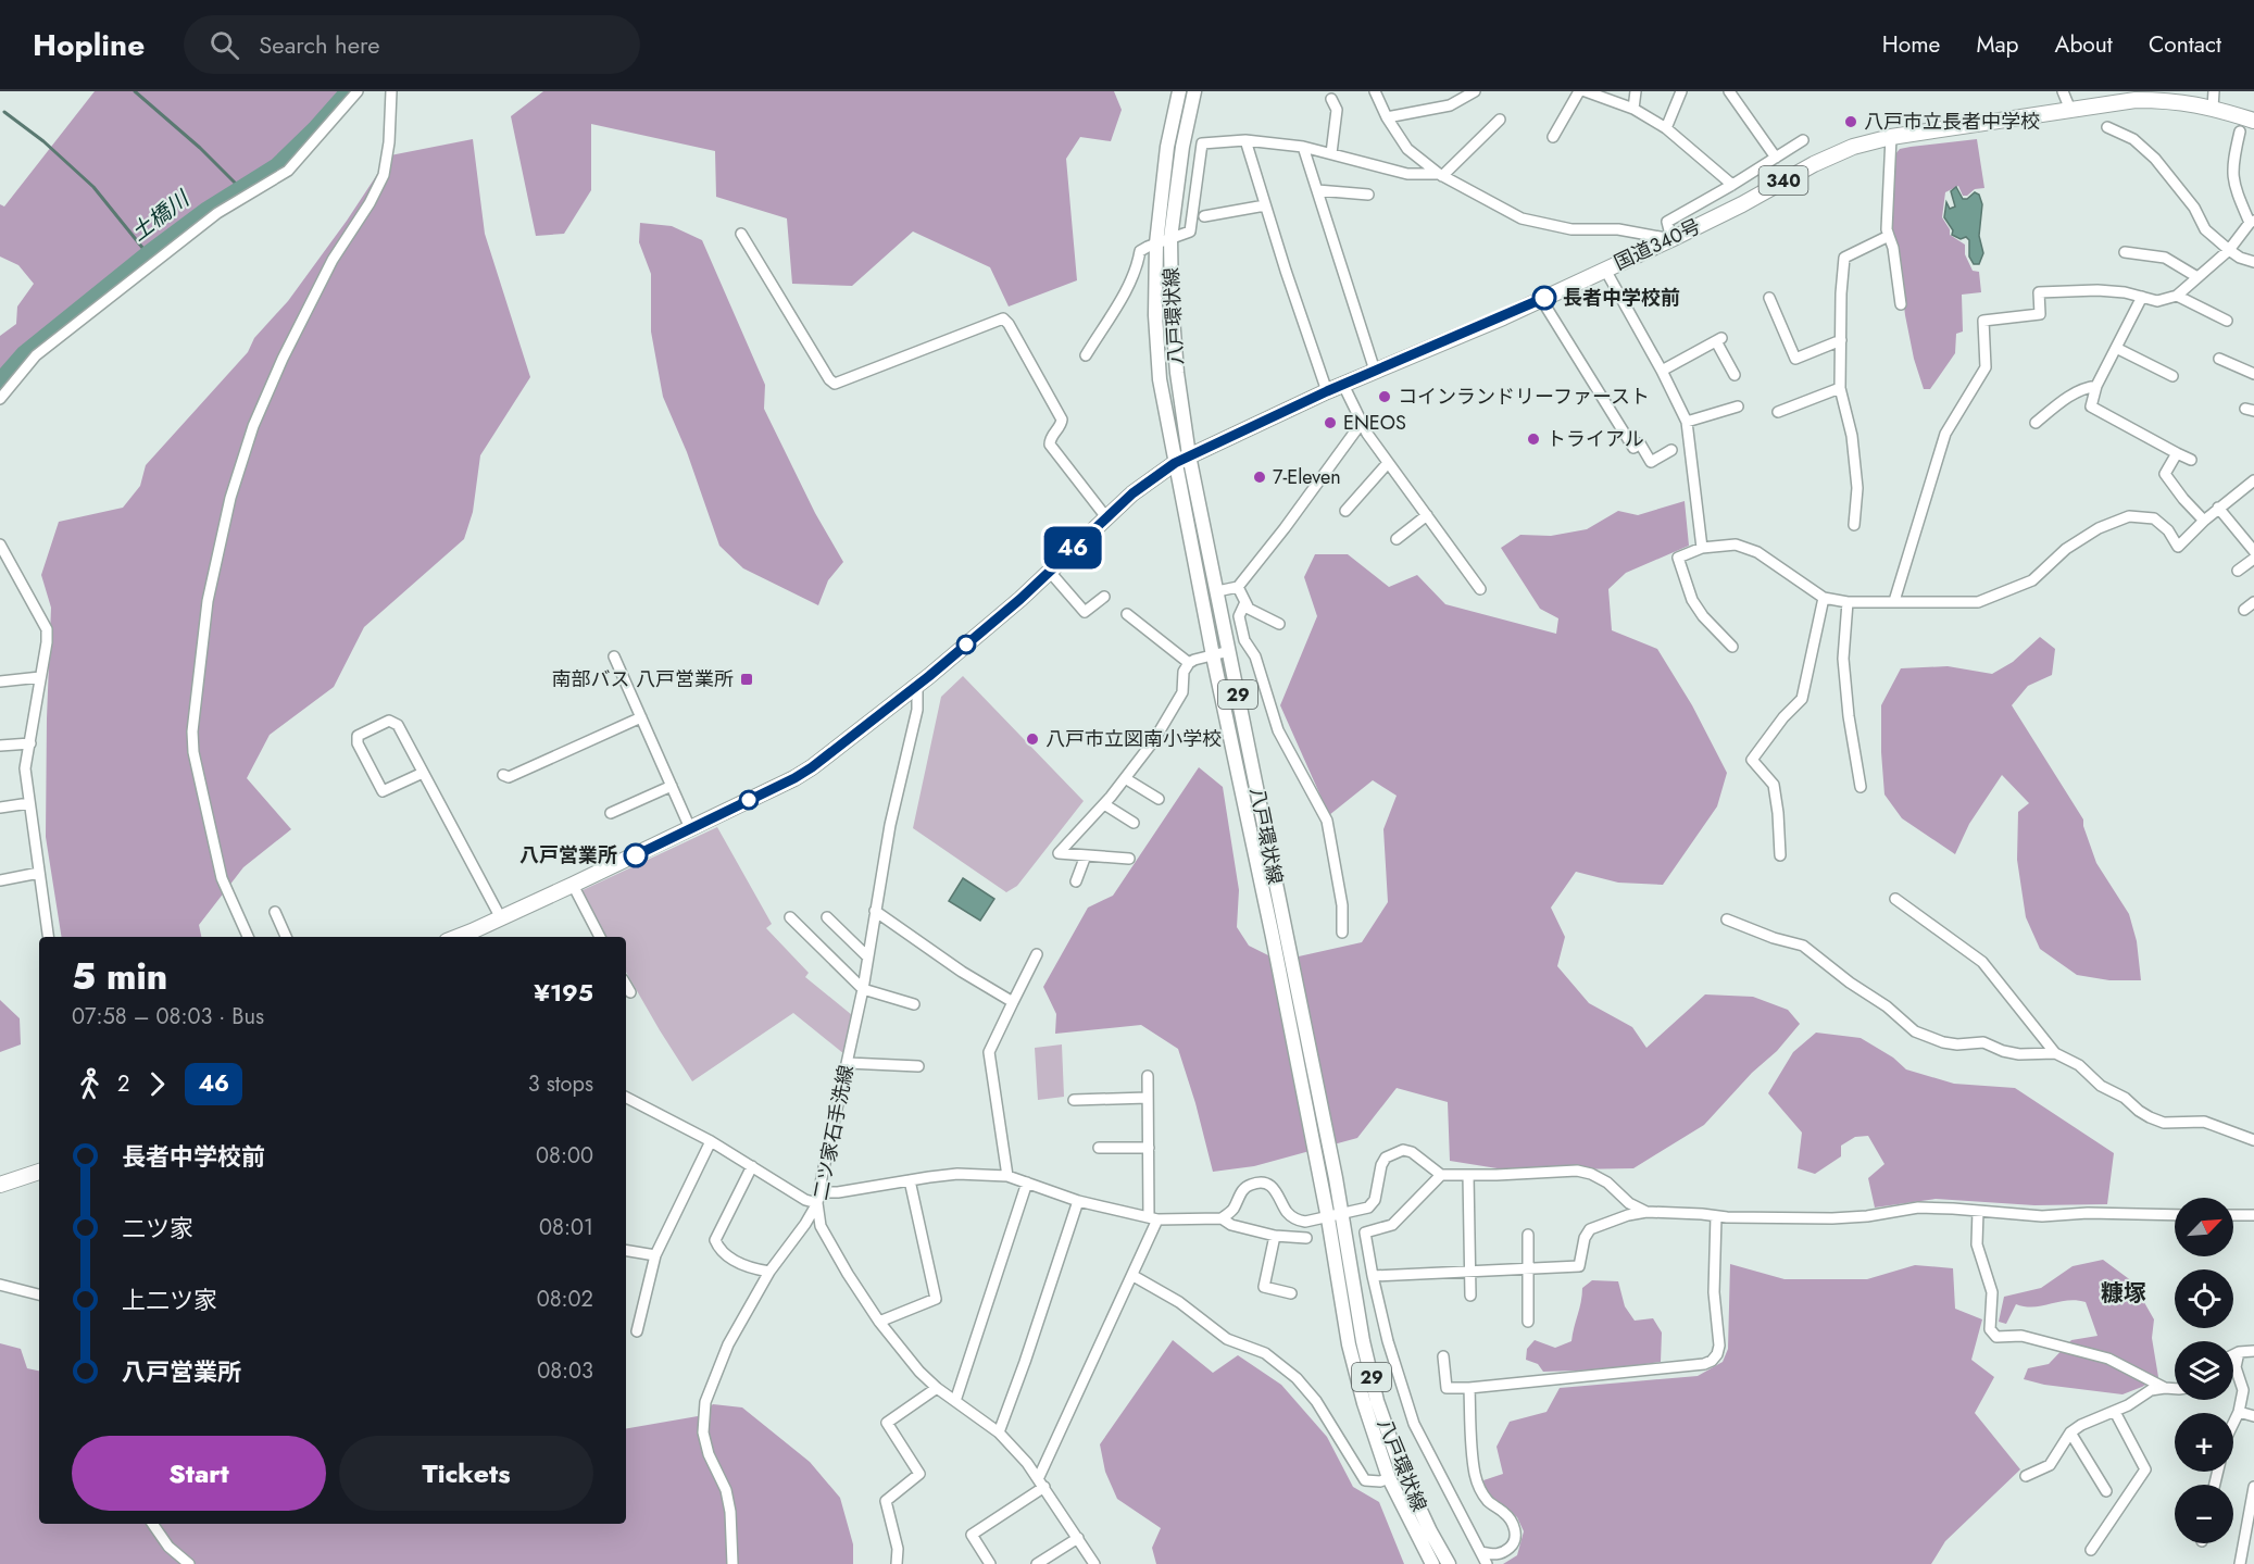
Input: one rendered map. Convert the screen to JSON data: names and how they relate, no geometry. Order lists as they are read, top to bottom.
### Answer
{
  "streets": {
    "highway": ["340", "国道340号"],
    "main road": ["八戸環状線", "29"],
    "street": ["二ツ家石手洗線"]
  },
  "crossings": [
    ["国道340号", "八戸環状線"],
    ["国道340号", "二ツ家石手洗線"]
  ],
  "districts": ["糠塚"],
  "water": ["土橋川"],
  "places": {
    "other": [
      "八戸市立長者中学校",
      "長者中学校前",
      "コインランドリーファースト",
      "ENEOS",
      "トライアル",
      "7-Eleven",
      "八戸市立図南小学校",
      "八戸営業所"
    ],
    "transit": ["南部バス 八戸営業所"]
  },
  "lines": ["bus line 46"],
  "north": "top right",
  "page": {
    "header": "Hopline",
    "search": "Search here",
    "nav": [
      "Home",
      "Map",
      "About",
      "Contact"
    ],
    "on_map": "46",
    "heading": ["5 min", "07:58 – 08:03 · Bus", "¥195"],
    "legs": ["2", "46", "3 stops"],
    "list": [
      {
        "name": "長者中学校前",
        "value": "08:00"
      },
      {
        "name": "二ツ家",
        "value": "08:01"
      },
      {
        "name": "上二ツ家",
        "value": "08:02"
      },
      {
        "name": "八戸営業所",
        "value": "08:03"
      }
    ],
    "map_buttons": ["+", "−"],
    "buttons": ["Start", "Tickets"]
  }
}
